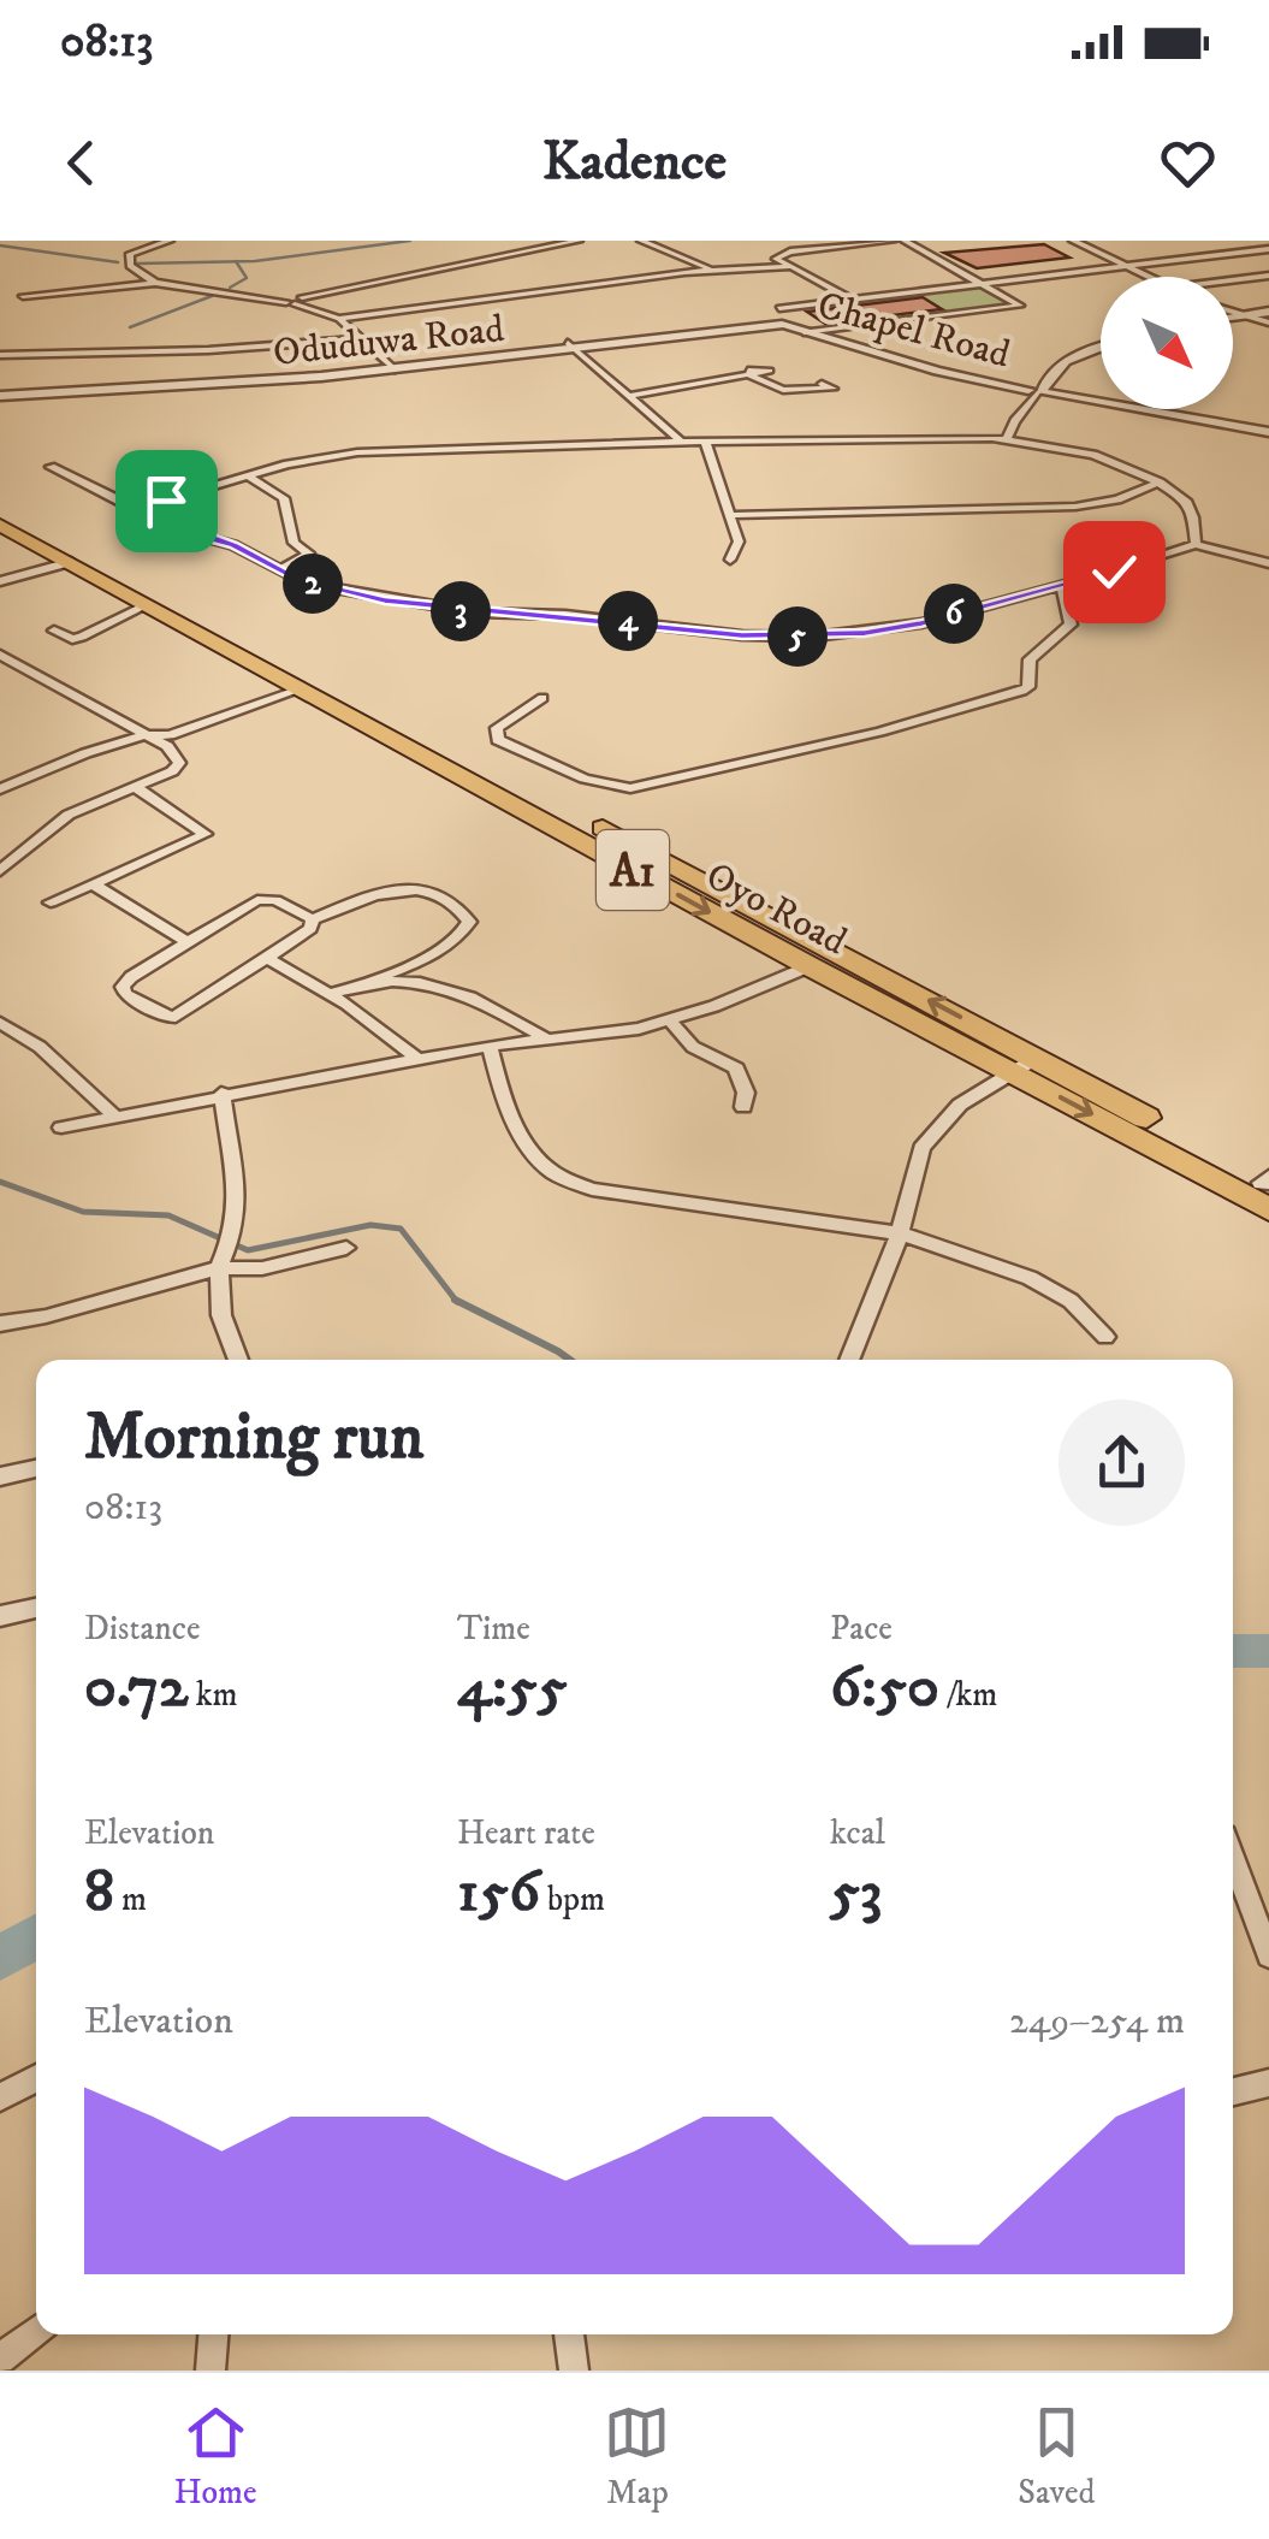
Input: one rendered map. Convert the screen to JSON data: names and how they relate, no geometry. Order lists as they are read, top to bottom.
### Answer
{
  "streets": {
    "highway": ["A1", "Oyo Road"],
    "street": ["Chapel Road", "Oduduwa Road"]
  },
  "crossings": [
    ["Chapel Road", "Oduduwa Road"]
  ],
  "north": "bottom right",
  "page": {
    "status": "08:13",
    "header": "Kadence",
    "pins": [
      "2",
      "3",
      "6",
      "4",
      "5"
    ],
    "heading": ["Morning run", "08:13"],
    "stats": [
      ["Distance", "0.72 km"],
      ["Time", "4:55"],
      ["Pace", "6:50 /km"],
      ["Elevation", "8 m"],
      ["Heart rate", "156 bpm"],
      ["kcal", "53"]
    ],
    "chart": ["Elevation", "249–254 m"],
    "tabs": ["Home", "Map", "Saved"]
  }
}
